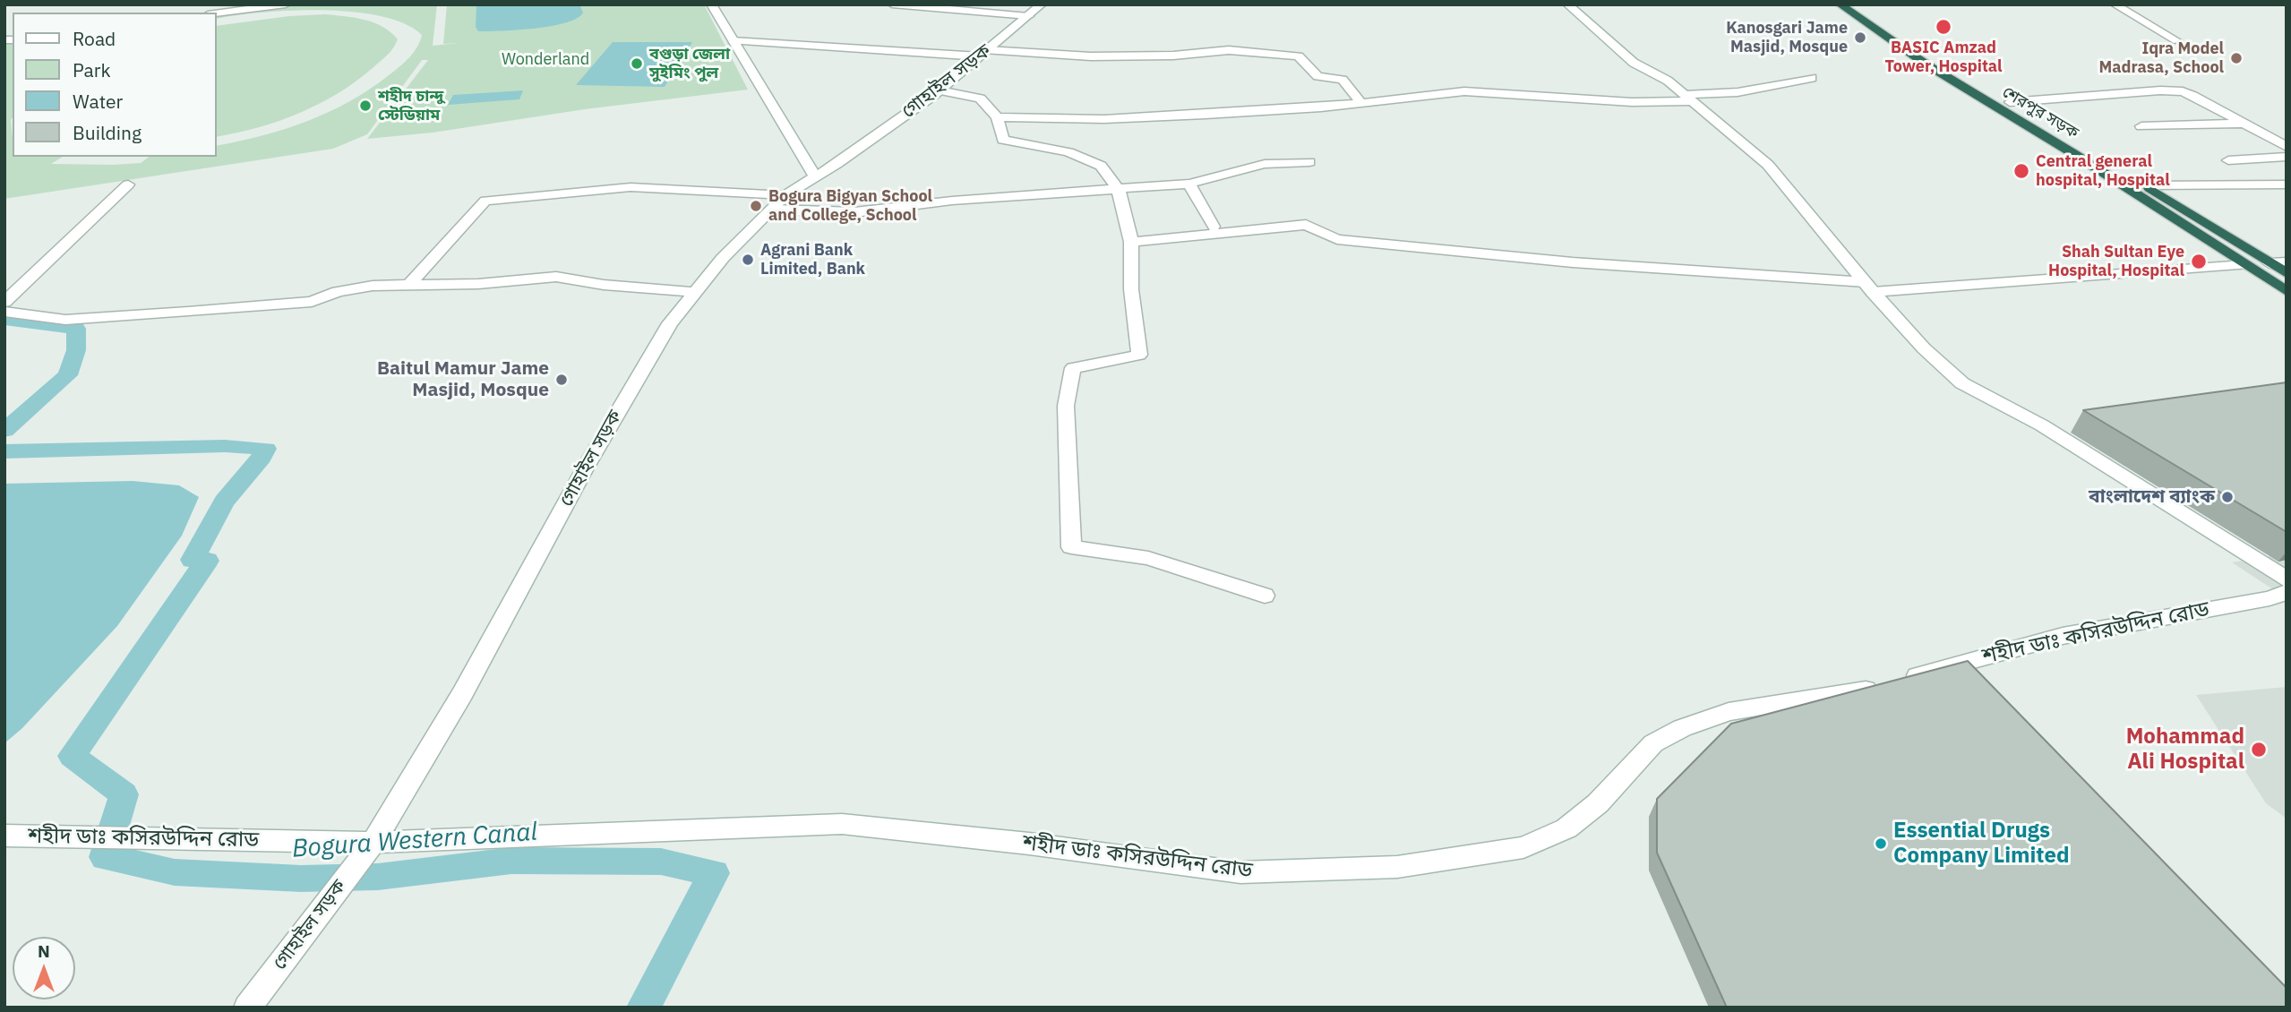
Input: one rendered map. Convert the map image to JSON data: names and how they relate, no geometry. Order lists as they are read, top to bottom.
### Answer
{
  "streets": {
    "highway": ["শেরপুর সড়ক"],
    "street": ["গোহাইল সড়ক", "শহীদ ডাঃ কসিরউদ্দিন রোড"]
  },
  "crossings": [
    ["গোহাইল সড়ক", "শহীদ ডাঃ কসিরউদ্দিন রোড"]
  ],
  "water": ["Bogura Western Canal"],
  "parks": ["Wonderland"],
  "places": [
    "BASIC Amzad Tower, Hospital",
    "Kanosgari Jame Masjid, Mosque",
    "Iqra Model Madrasa, School",
    "বগুড়া জেলা সুইমিং পুল",
    "শহীদ চান্দু স্টেডিয়াম",
    "Central general hospital, Hospital",
    "Bogura Bigyan School and College, School",
    "Agrani Bank Limited, Bank",
    "Shah Sultan Eye Hospital, Hospital",
    "Baitul Mamur Jame Masjid, Mosque",
    "বাংলাদেশ ব্যাংক",
    "Mohammad Ali Hospital",
    "Essential Drugs Company Limited"
  ],
  "legend": [
    "Road",
    "Park",
    "Water",
    "Building"
  ],
  "north": "top"
}
